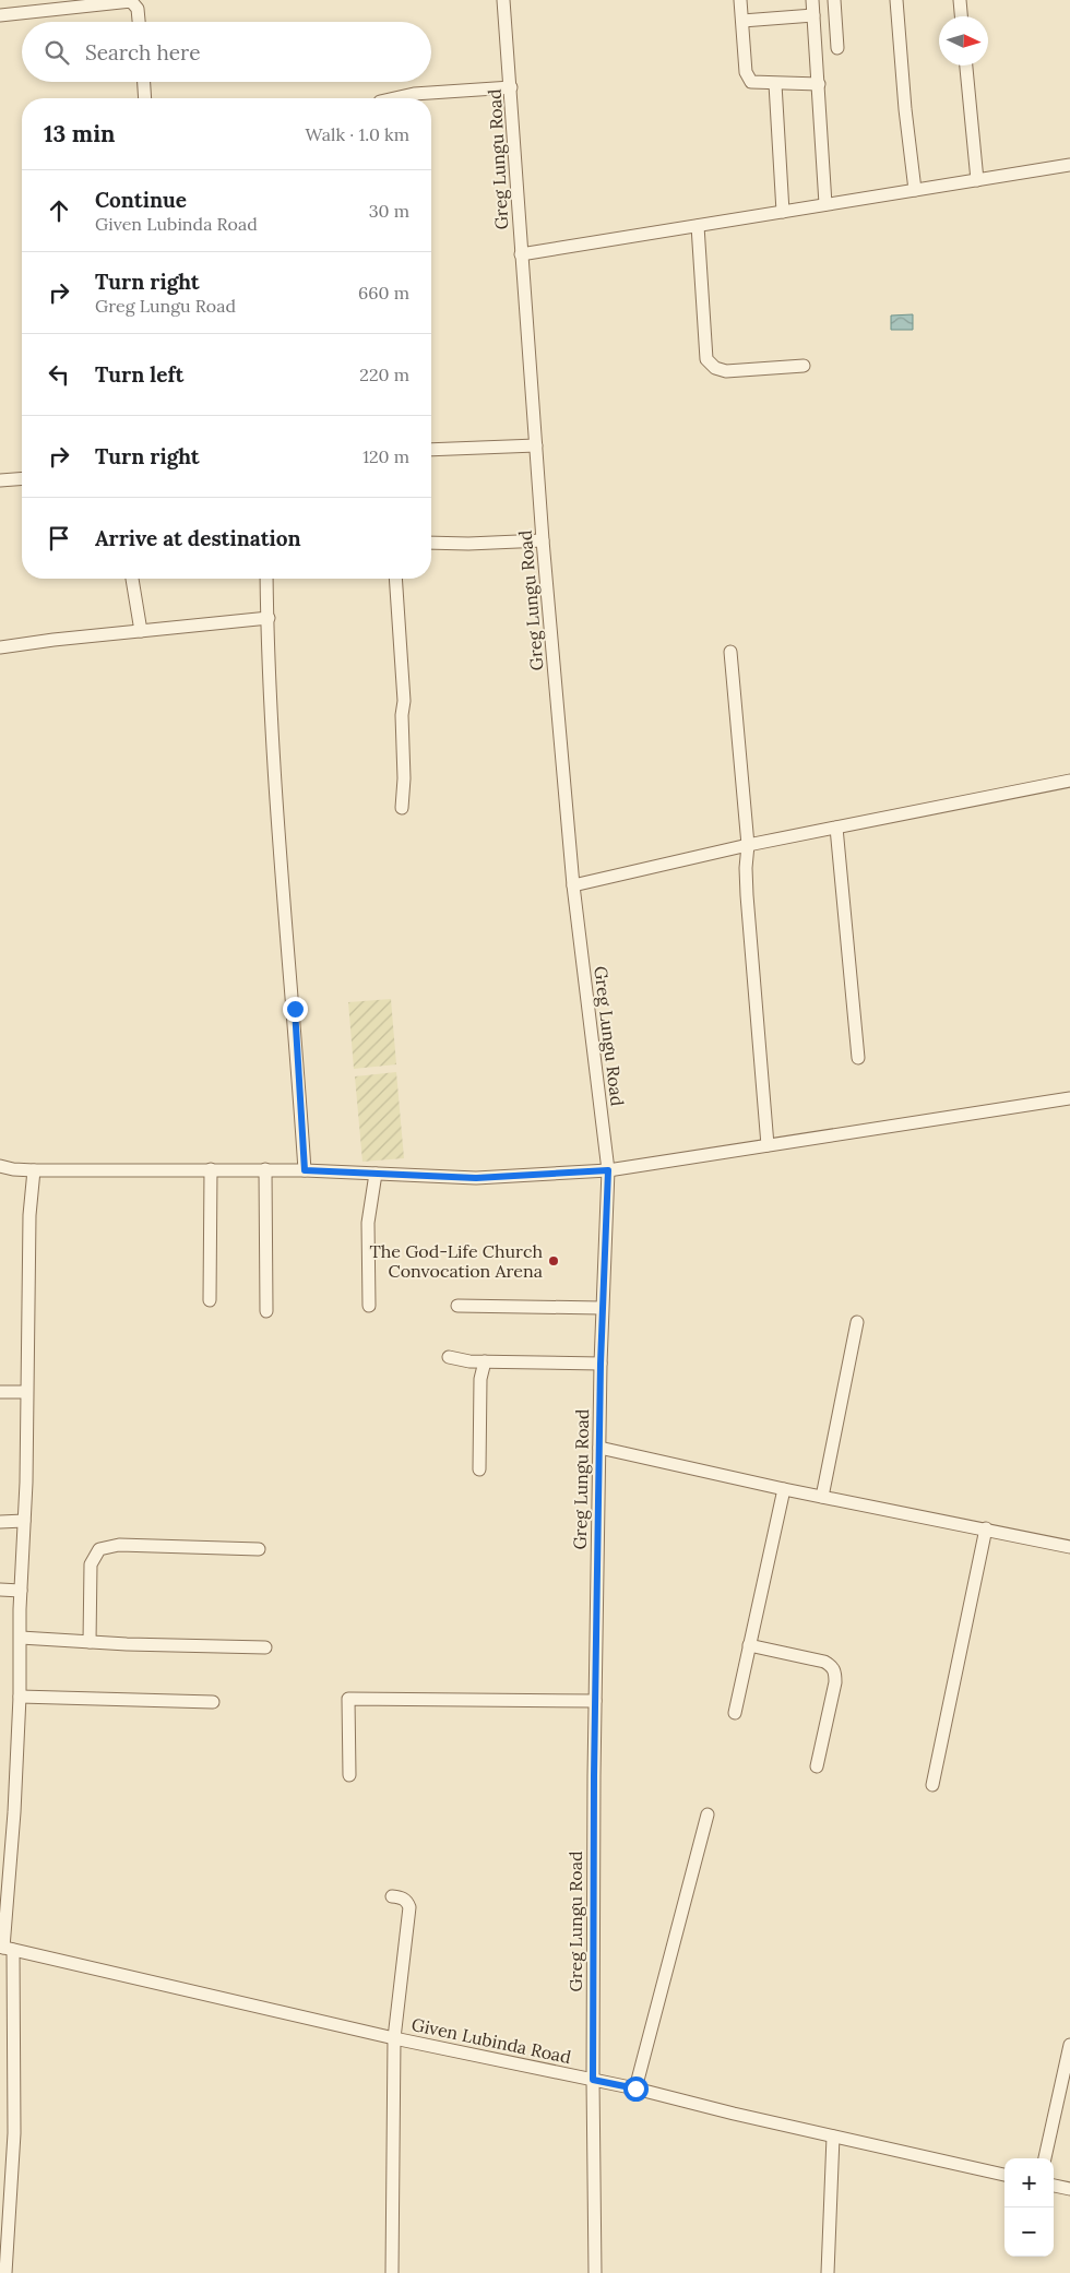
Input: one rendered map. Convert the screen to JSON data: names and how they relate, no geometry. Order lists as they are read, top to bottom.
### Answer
{
  "streets": {
    "street": ["Greg Lungu Road", "Given Lubinda Road"]
  },
  "crossings": [
    ["Greg Lungu Road", "Given Lubinda Road"]
  ],
  "places": ["The God-Life Church Convocation Arena"],
  "north": "right",
  "page": {
    "search": "Search here",
    "heading": ["13 min", "Walk · 1.0 km"],
    "list": [
      ["Continue", "Given Lubinda Road", "30 m"],
      ["Turn right", "Greg Lungu Road", "660 m"],
      ["Turn left", "220 m"],
      ["Turn right", "120 m"],
      "Arrive at destination"
    ],
    "map_buttons": ["+", "−"]
  }
}
